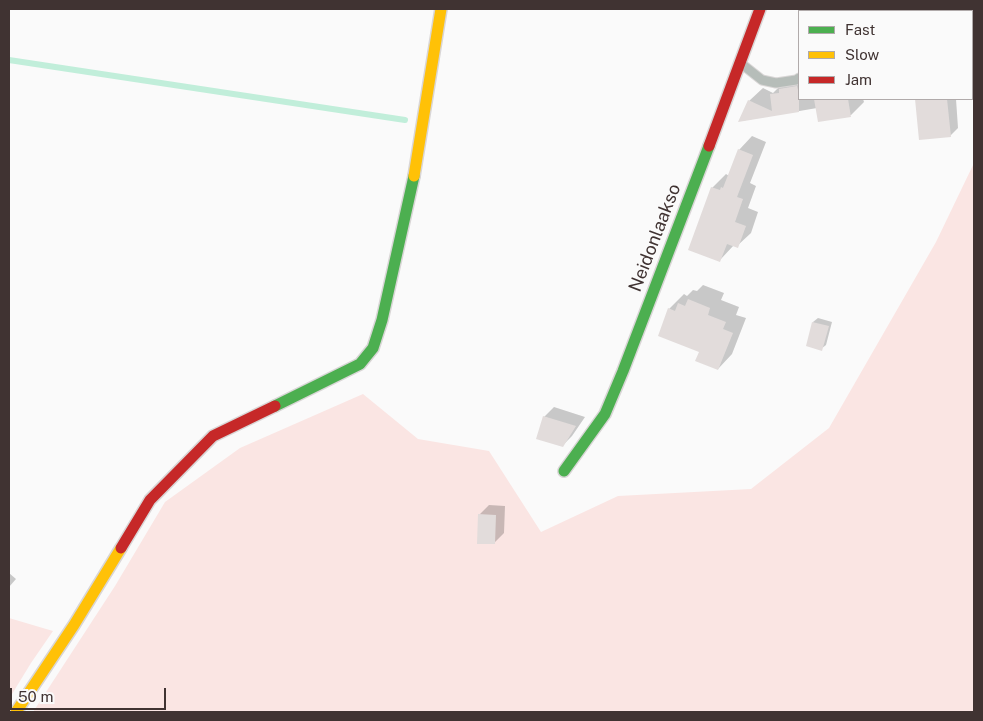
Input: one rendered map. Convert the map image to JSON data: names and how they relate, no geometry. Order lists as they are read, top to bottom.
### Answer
{
  "streets": {
    "street": ["Neidonlaakso"]
  },
  "legend": ["Fast", "Slow", "Jam"],
  "scale_bar": "50 m"
}
